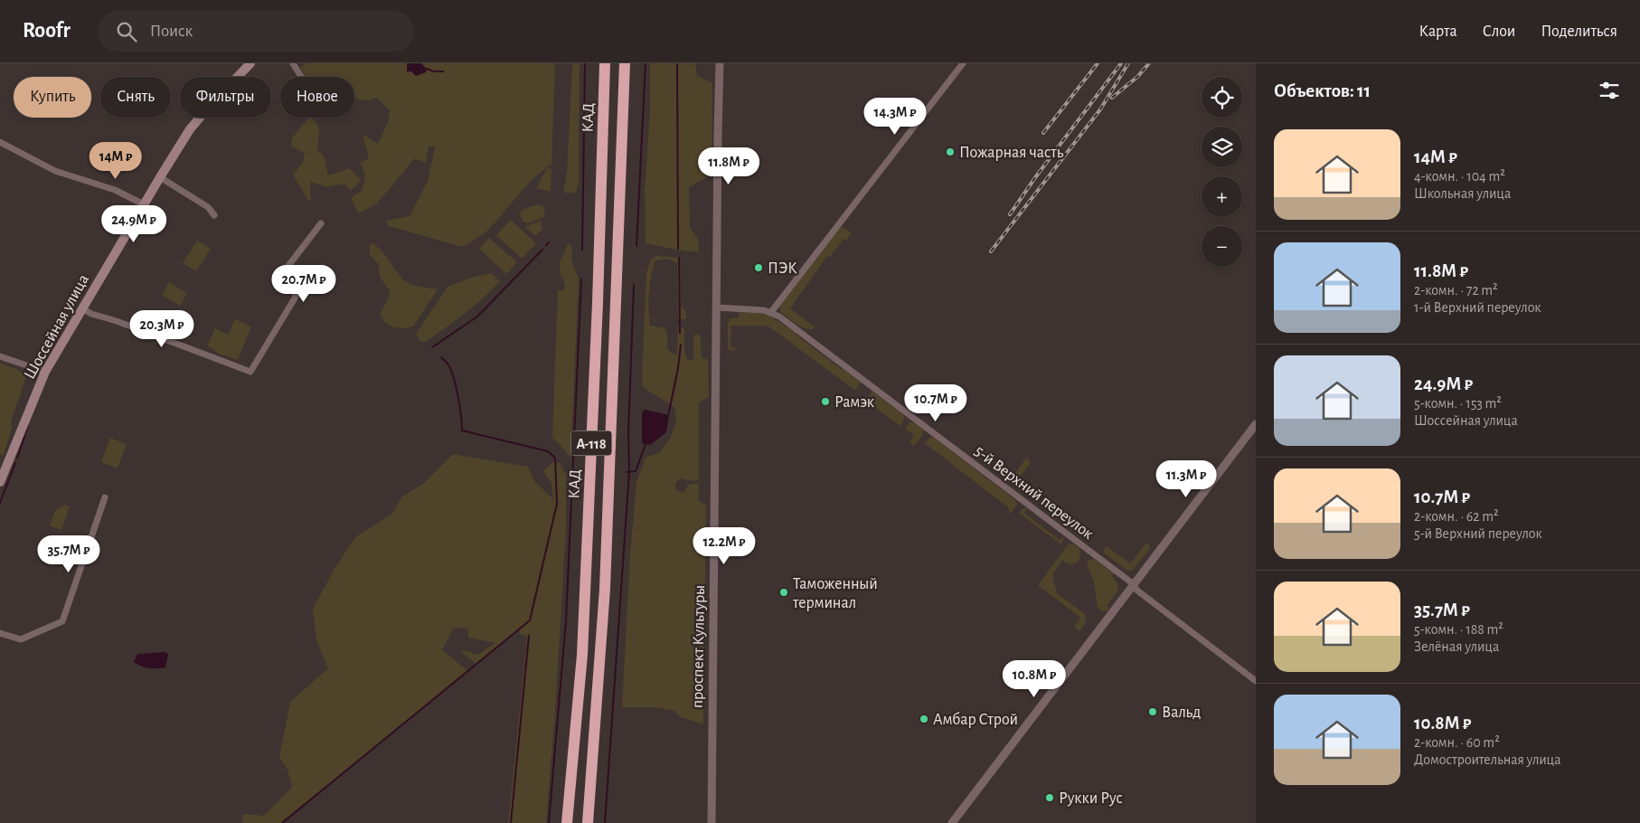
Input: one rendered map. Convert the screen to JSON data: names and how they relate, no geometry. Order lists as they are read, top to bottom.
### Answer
{
  "streets": {
    "highway": ["КАД", "А-118"],
    "main road": ["Шоссейная улица"],
    "street": ["5-й Верхний переулок", "проспект Культуры"]
  },
  "crossings": [
    ["5-й Верхний переулок", "проспект Культуры"]
  ],
  "places": [
    "Пожарная часть",
    "ПЭК",
    "Рамэк",
    "Таможенный терминал",
    "Вальд",
    "Амбар Строй",
    "Рукки Рус"
  ],
  "page": {
    "header": "Roofr",
    "search": "Поиск",
    "nav": ["Карта", "Слои", "Поделиться"],
    "heading": "Объектов: 11",
    "map_buttons": ["+", "−"],
    "chip": [
      "Купить",
      "Снять",
      "Фильтры",
      "Новое"
    ],
    "price": [
      "14.3M ₽",
      "14M ₽",
      "11.8M ₽",
      "24.9M ₽",
      "20.7M ₽",
      "20.3M ₽",
      "10.7M ₽",
      "11.3M ₽",
      "12.2M ₽",
      "35.7M ₽",
      "10.8M ₽"
    ],
    "list": [
      {
        "name": "14M ₽",
        "note": "4-комн. · 104 m² · Школьная улица"
      },
      {
        "name": "11.8M ₽",
        "note": "2-комн. · 72 m² · 1-й Верхний переулок"
      },
      {
        "name": "24.9M ₽",
        "note": "5-комн. · 153 m² · Шоссейная улица"
      },
      {
        "name": "10.7M ₽",
        "note": "2-комн. · 62 m² · 5-й Верхний переулок"
      },
      {
        "name": "35.7M ₽",
        "note": "5-комн. · 188 m² · Зелёная улица"
      },
      {
        "name": "10.8M ₽",
        "note": "2-комн. · 60 m² · Домостроительная улица"
      }
    ]
  }
}
